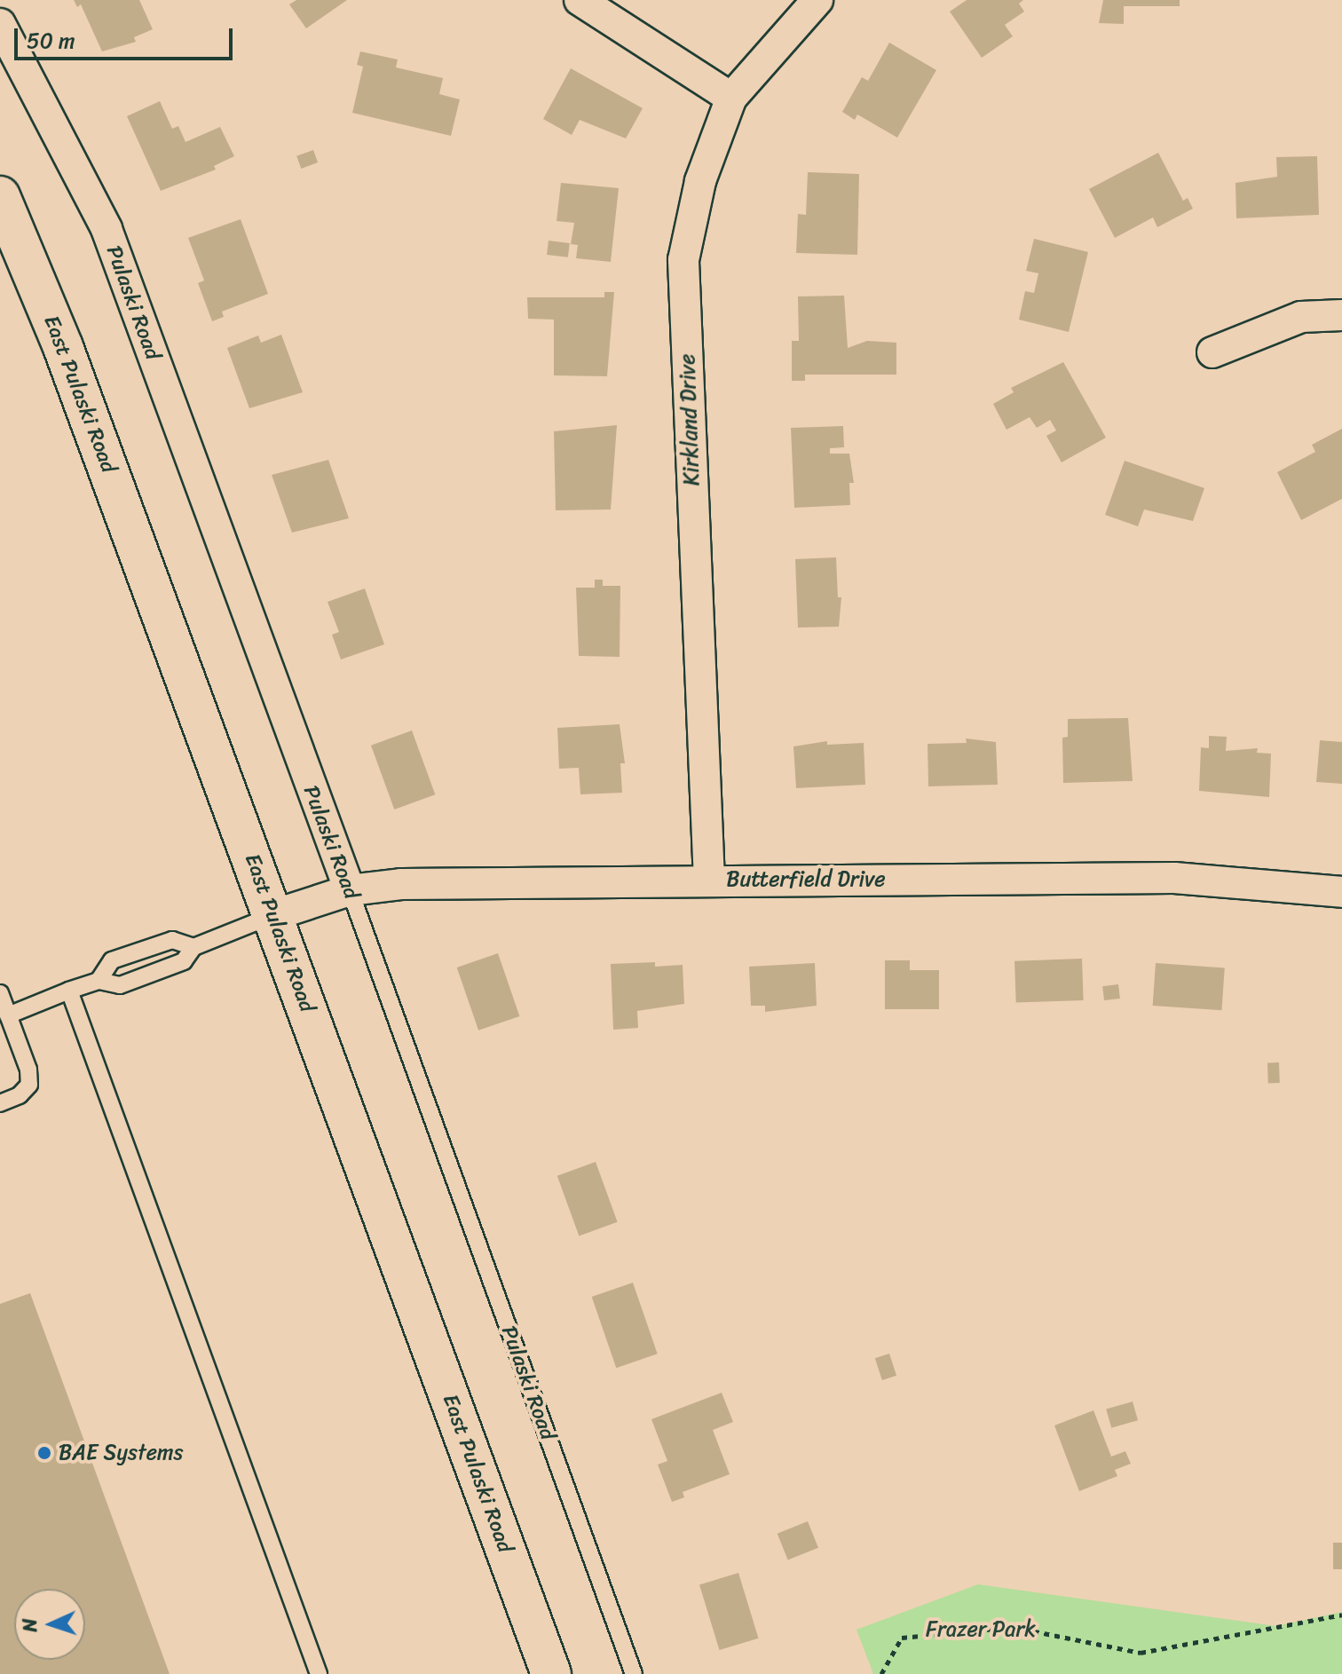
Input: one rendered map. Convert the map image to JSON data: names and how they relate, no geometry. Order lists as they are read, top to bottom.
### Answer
{
  "streets": {
    "main road": ["East Pulaski Road"],
    "street": ["Pulaski Road", "Kirkland Drive", "Butterfield Drive"]
  },
  "crossings": [
    ["Pulaski Road", "Butterfield Drive"],
    ["East Pulaski Road", "Butterfield Drive"],
    ["Kirkland Drive", "Butterfield Drive"]
  ],
  "parks": ["Frazer Park"],
  "places": ["BAE Systems"],
  "scale_bar": "50 m",
  "north": "left"
}
